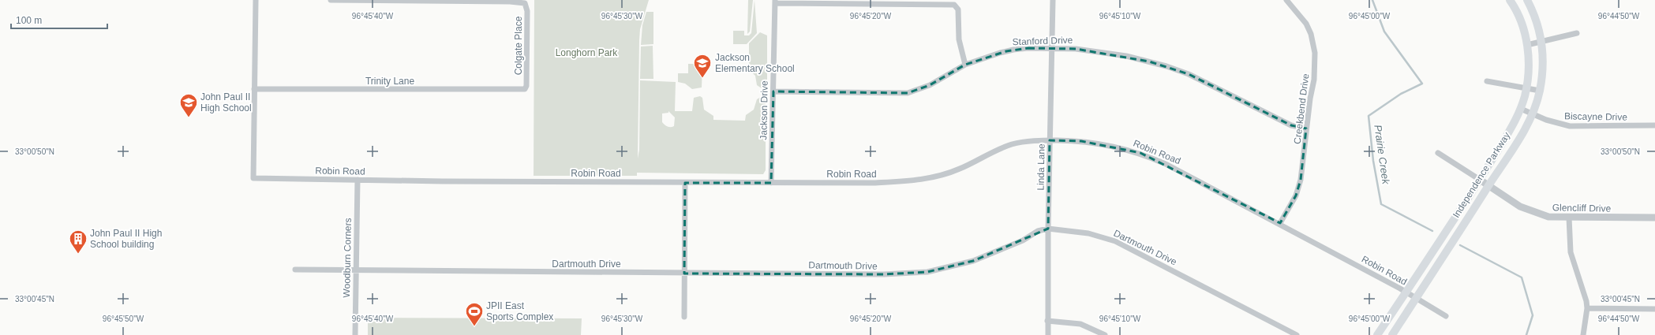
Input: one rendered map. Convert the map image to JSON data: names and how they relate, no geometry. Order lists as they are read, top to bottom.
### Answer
{
  "streets": {
    "main road": ["Independence Parkway"],
    "street": [
      "Stanford Drive",
      "Colgate Place",
      "Trinity Lane",
      "Creekbend Drive",
      "Jackson Drive",
      "Biscayne Drive",
      "Robin Road",
      "Linda Lane",
      "Glencliff Drive",
      "Dartmouth Drive",
      "Woodburn Corners"
    ]
  },
  "crossings": [
    ["Stanford Drive", "Creekbend Drive"],
    ["Stanford Drive", "Jackson Drive"],
    ["Stanford Drive", "Linda Lane"],
    ["Colgate Place", "Trinity Lane"],
    ["Trinity Lane", "Robin Road"],
    ["Creekbend Drive", "Robin Road"],
    ["Jackson Drive", "Robin Road"],
    ["Biscayne Drive", "Independence Parkway"],
    ["Robin Road", "Linda Lane"],
    ["Robin Road", "Independence Parkway"],
    ["Robin Road", "Woodburn Corners"],
    ["Linda Lane", "Dartmouth Drive"],
    ["Independence Parkway", "Glencliff Drive"],
    ["Dartmouth Drive", "Woodburn Corners"]
  ],
  "water": ["Prairie Creek"],
  "parks": ["Longhorn Park"],
  "places": {
    "school or university": ["Jackson Elementary School", "John Paul II High School"],
    "building": ["John Paul II High School building"],
    "sports": ["JPII East Sports Complex"]
  },
  "scale_bar": "100 m",
  "coordinates": [
    "96°45'40\"W",
    "96°45'30\"W",
    "96°45'20\"W",
    "96°45'10\"W",
    "96°45'00\"W",
    "96°44'50\"W",
    "33°00'50\"N",
    "33°00'45\"N",
    "96°45'50\"W"
  ]
}
